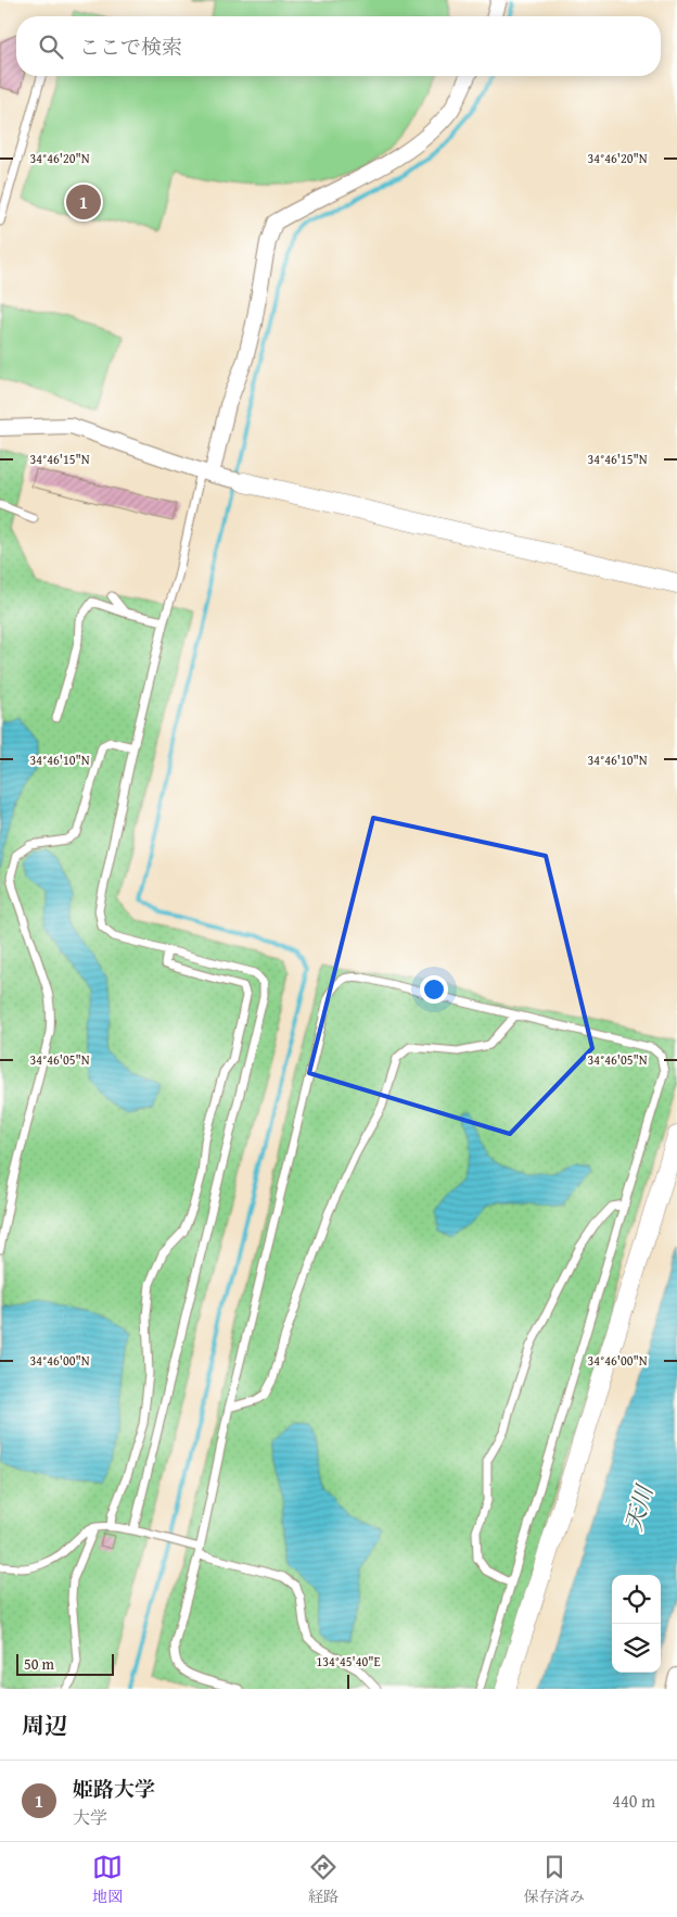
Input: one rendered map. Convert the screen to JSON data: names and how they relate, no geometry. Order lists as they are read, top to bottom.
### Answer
{
  "water": ["天川"],
  "scale_bar": "50 m",
  "page": {
    "search": "ここで検索",
    "pins": "1",
    "scale": "50 m",
    "heading": "周辺",
    "list": [
      {
        "mark": "1",
        "name": "姫路大学",
        "note": "大学",
        "value": "440 m"
      }
    ],
    "nav": ["地図", "経路", "保存済み"]
  },
  "coordinates": [
    "34°46'20\"N",
    "34°46'15\"N",
    "34°46'10\"N",
    "34°46'05\"N",
    "34°46'00\"N",
    "134°45'40\"E"
  ]
}
